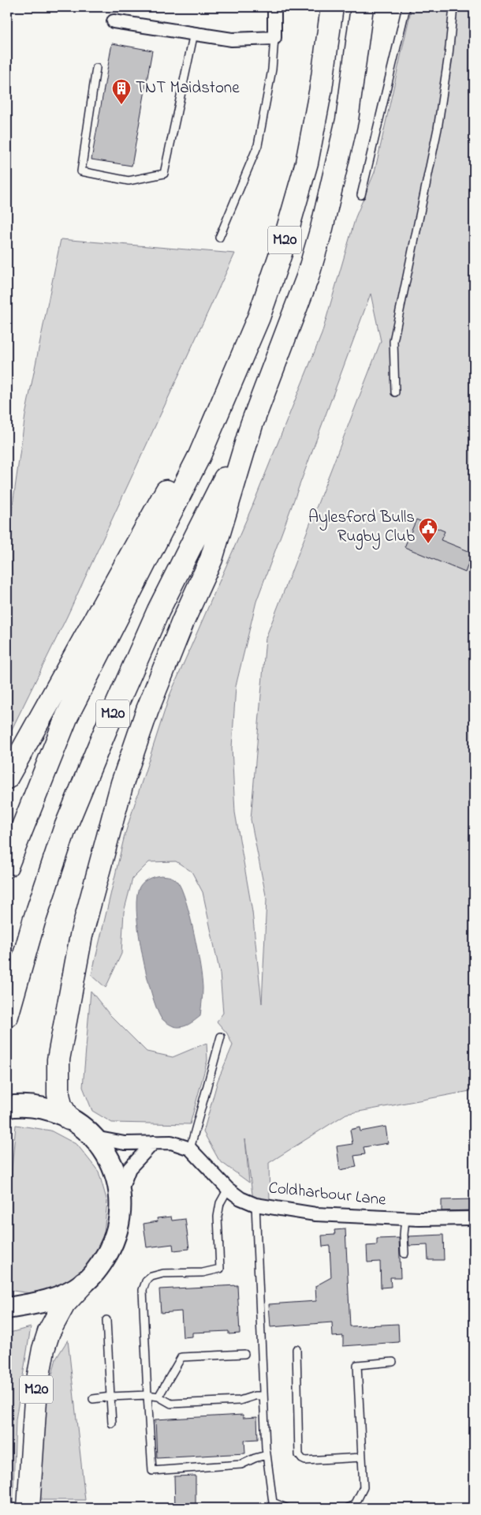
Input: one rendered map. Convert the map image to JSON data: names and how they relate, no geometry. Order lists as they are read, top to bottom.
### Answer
{
  "streets": {
    "highway": ["M20"],
    "street": ["Coldharbour Lane"]
  },
  "places": {
    "building": ["TNT Maidstone"],
    "public building": ["Aylesford Bulls Rugby Club"]
  }
}
